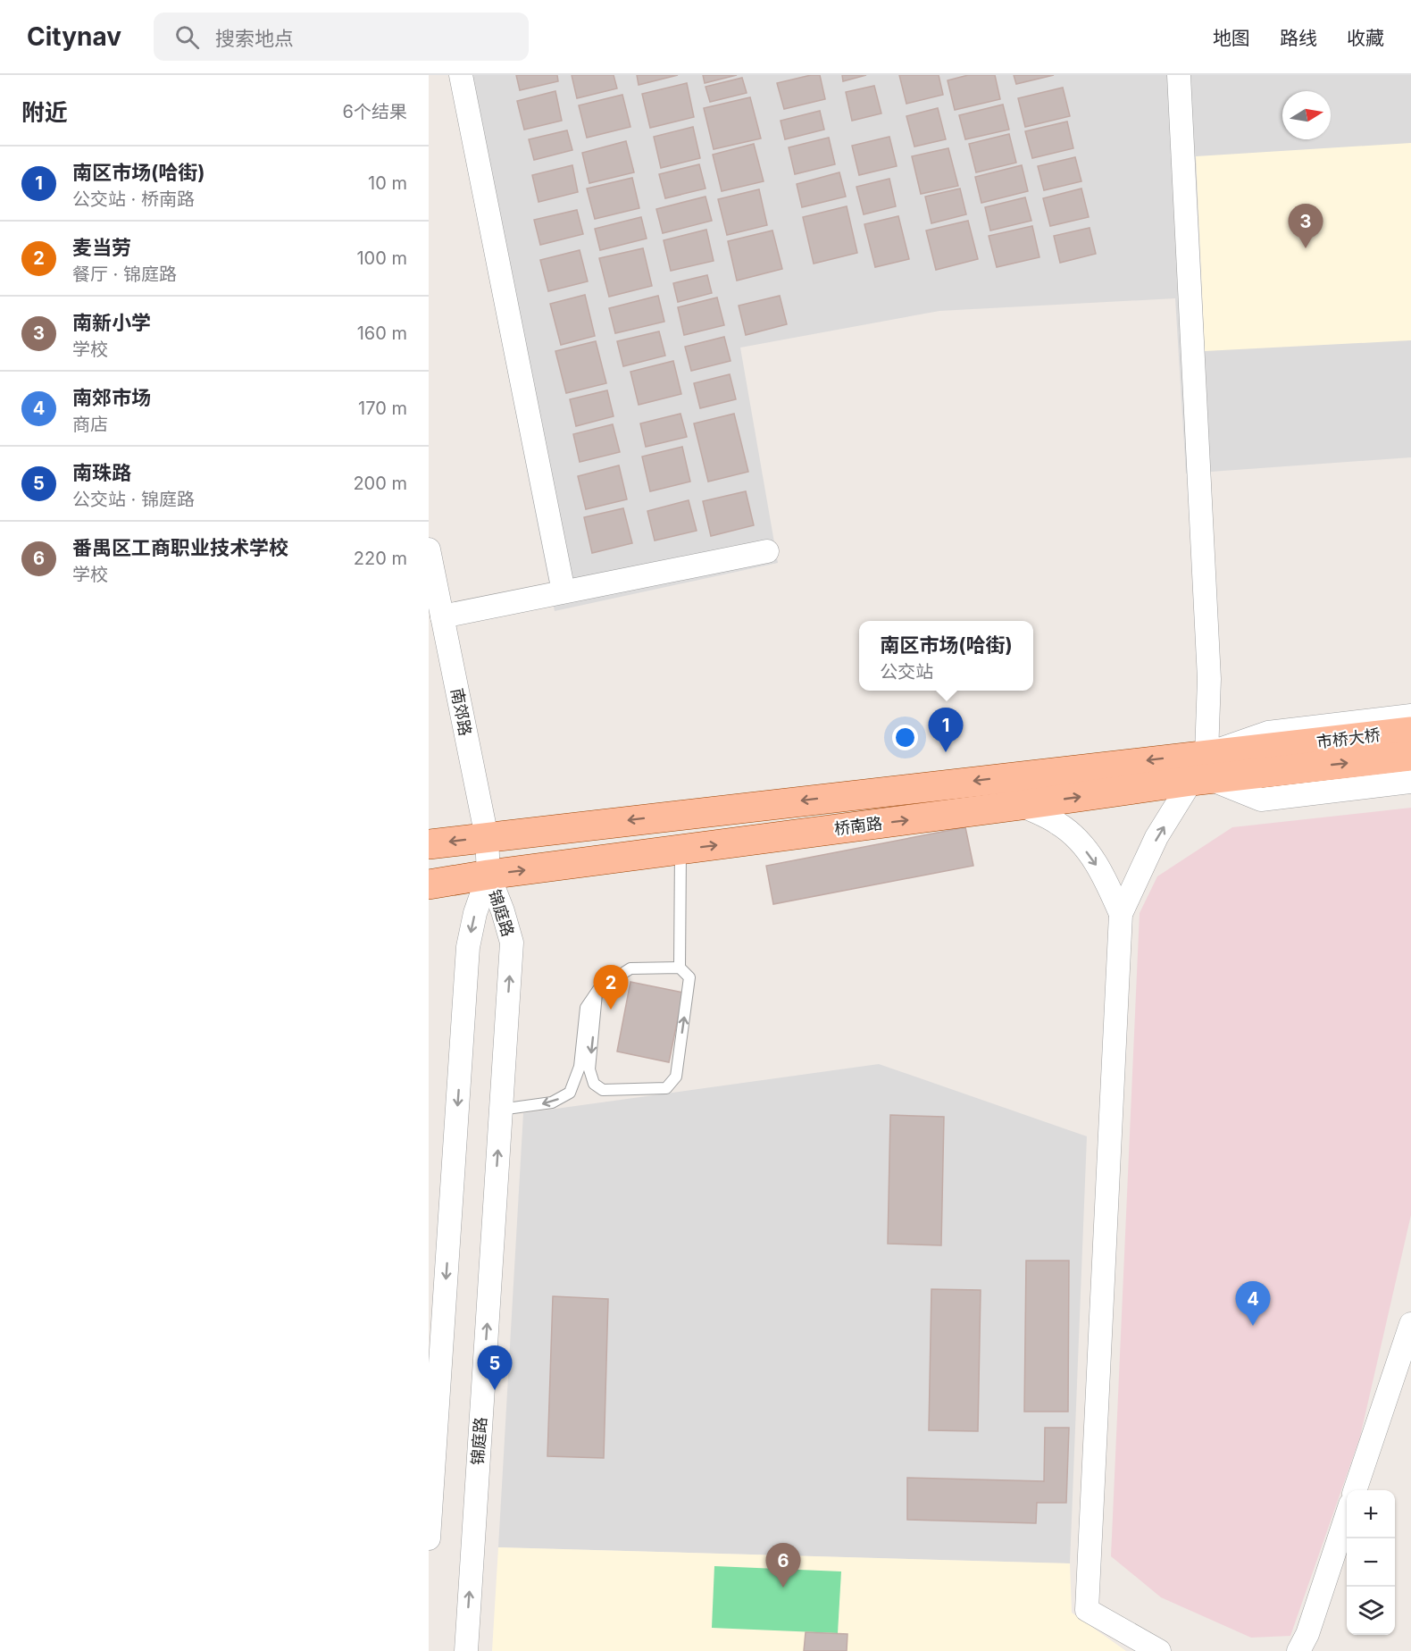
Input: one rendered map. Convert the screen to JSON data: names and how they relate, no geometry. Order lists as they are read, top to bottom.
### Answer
{
  "streets": {
    "main road": ["市桥大桥", "桥南路"],
    "street": ["南郊路", "锦庭路"]
  },
  "crossings": [
    ["南郊路", "桥南路"],
    ["南郊路", "锦庭路"],
    ["市桥大桥", "桥南路"],
    ["桥南路", "锦庭路"]
  ],
  "north": "right",
  "page": {
    "header": "Citynav",
    "search": "搜索地点",
    "nav": ["地图", "路线", "收藏"],
    "heading": ["附近", "6个结果"],
    "list": [
      {
        "mark": "1",
        "name": "南区市场(哈街)",
        "note": "公交站 · 桥南路",
        "value": "10 m"
      },
      {
        "mark": "2",
        "name": "麦当劳",
        "note": "餐厅 · 锦庭路",
        "value": "100 m"
      },
      {
        "mark": "3",
        "name": "南新小学",
        "note": "学校",
        "value": "160 m"
      },
      {
        "mark": "4",
        "name": "南郊市场",
        "note": "商店",
        "value": "170 m"
      },
      {
        "mark": "5",
        "name": "南珠路",
        "note": "公交站 · 锦庭路",
        "value": "200 m"
      },
      {
        "mark": "6",
        "name": "番禺区工商职业技术学校",
        "note": "学校",
        "value": "220 m"
      }
    ],
    "pins": [
      "3",
      "1",
      "2",
      "4",
      "5",
      "6"
    ],
    "popup": ["南区市场(哈街)", "公交站"],
    "map_buttons": ["+", "−"]
  }
}
